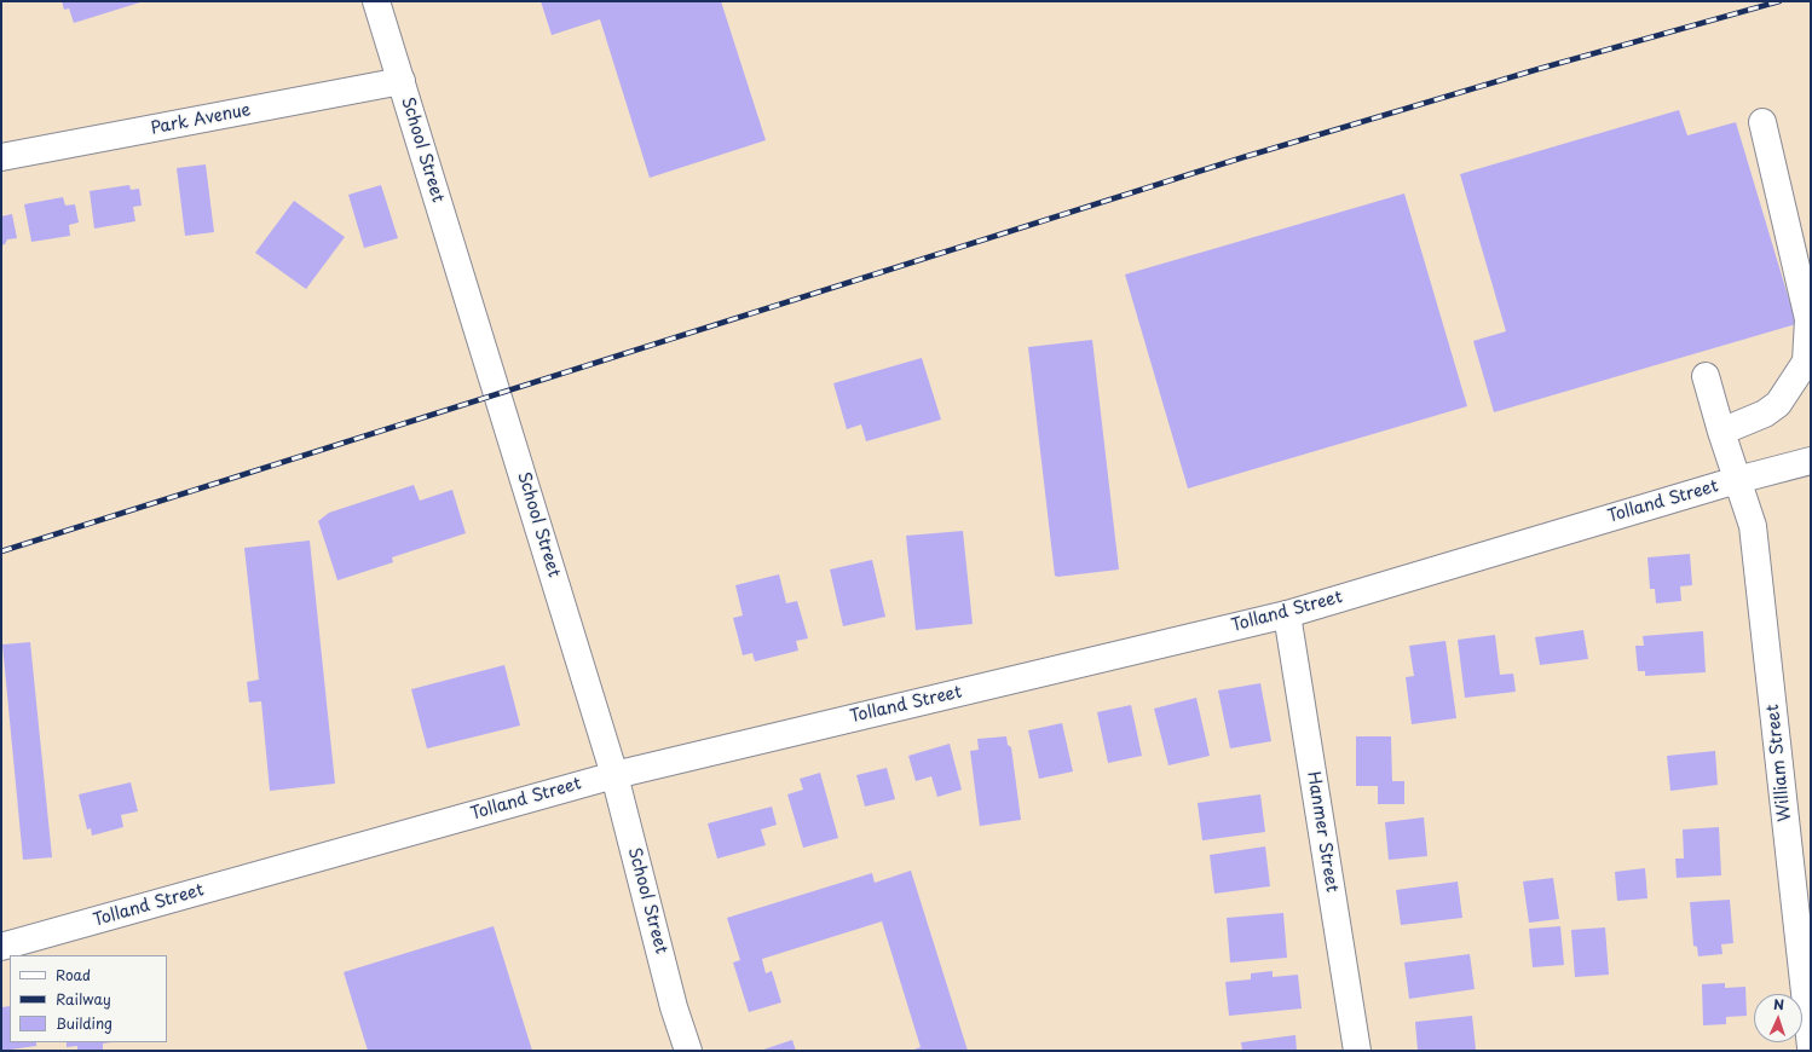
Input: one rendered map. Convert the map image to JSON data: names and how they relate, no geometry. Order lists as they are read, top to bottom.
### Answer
{
  "streets": {
    "main road": [
      "Park Avenue",
      "School Street",
      "Tolland Street",
      "William Street",
      "Hanmer Street"
    ]
  },
  "crossings": [
    ["Park Avenue", "School Street"],
    ["School Street", "Tolland Street"],
    ["Tolland Street", "William Street"],
    ["Tolland Street", "Hanmer Street"]
  ],
  "legend": ["Road", "Railway", "Building"],
  "north": "top"
}
